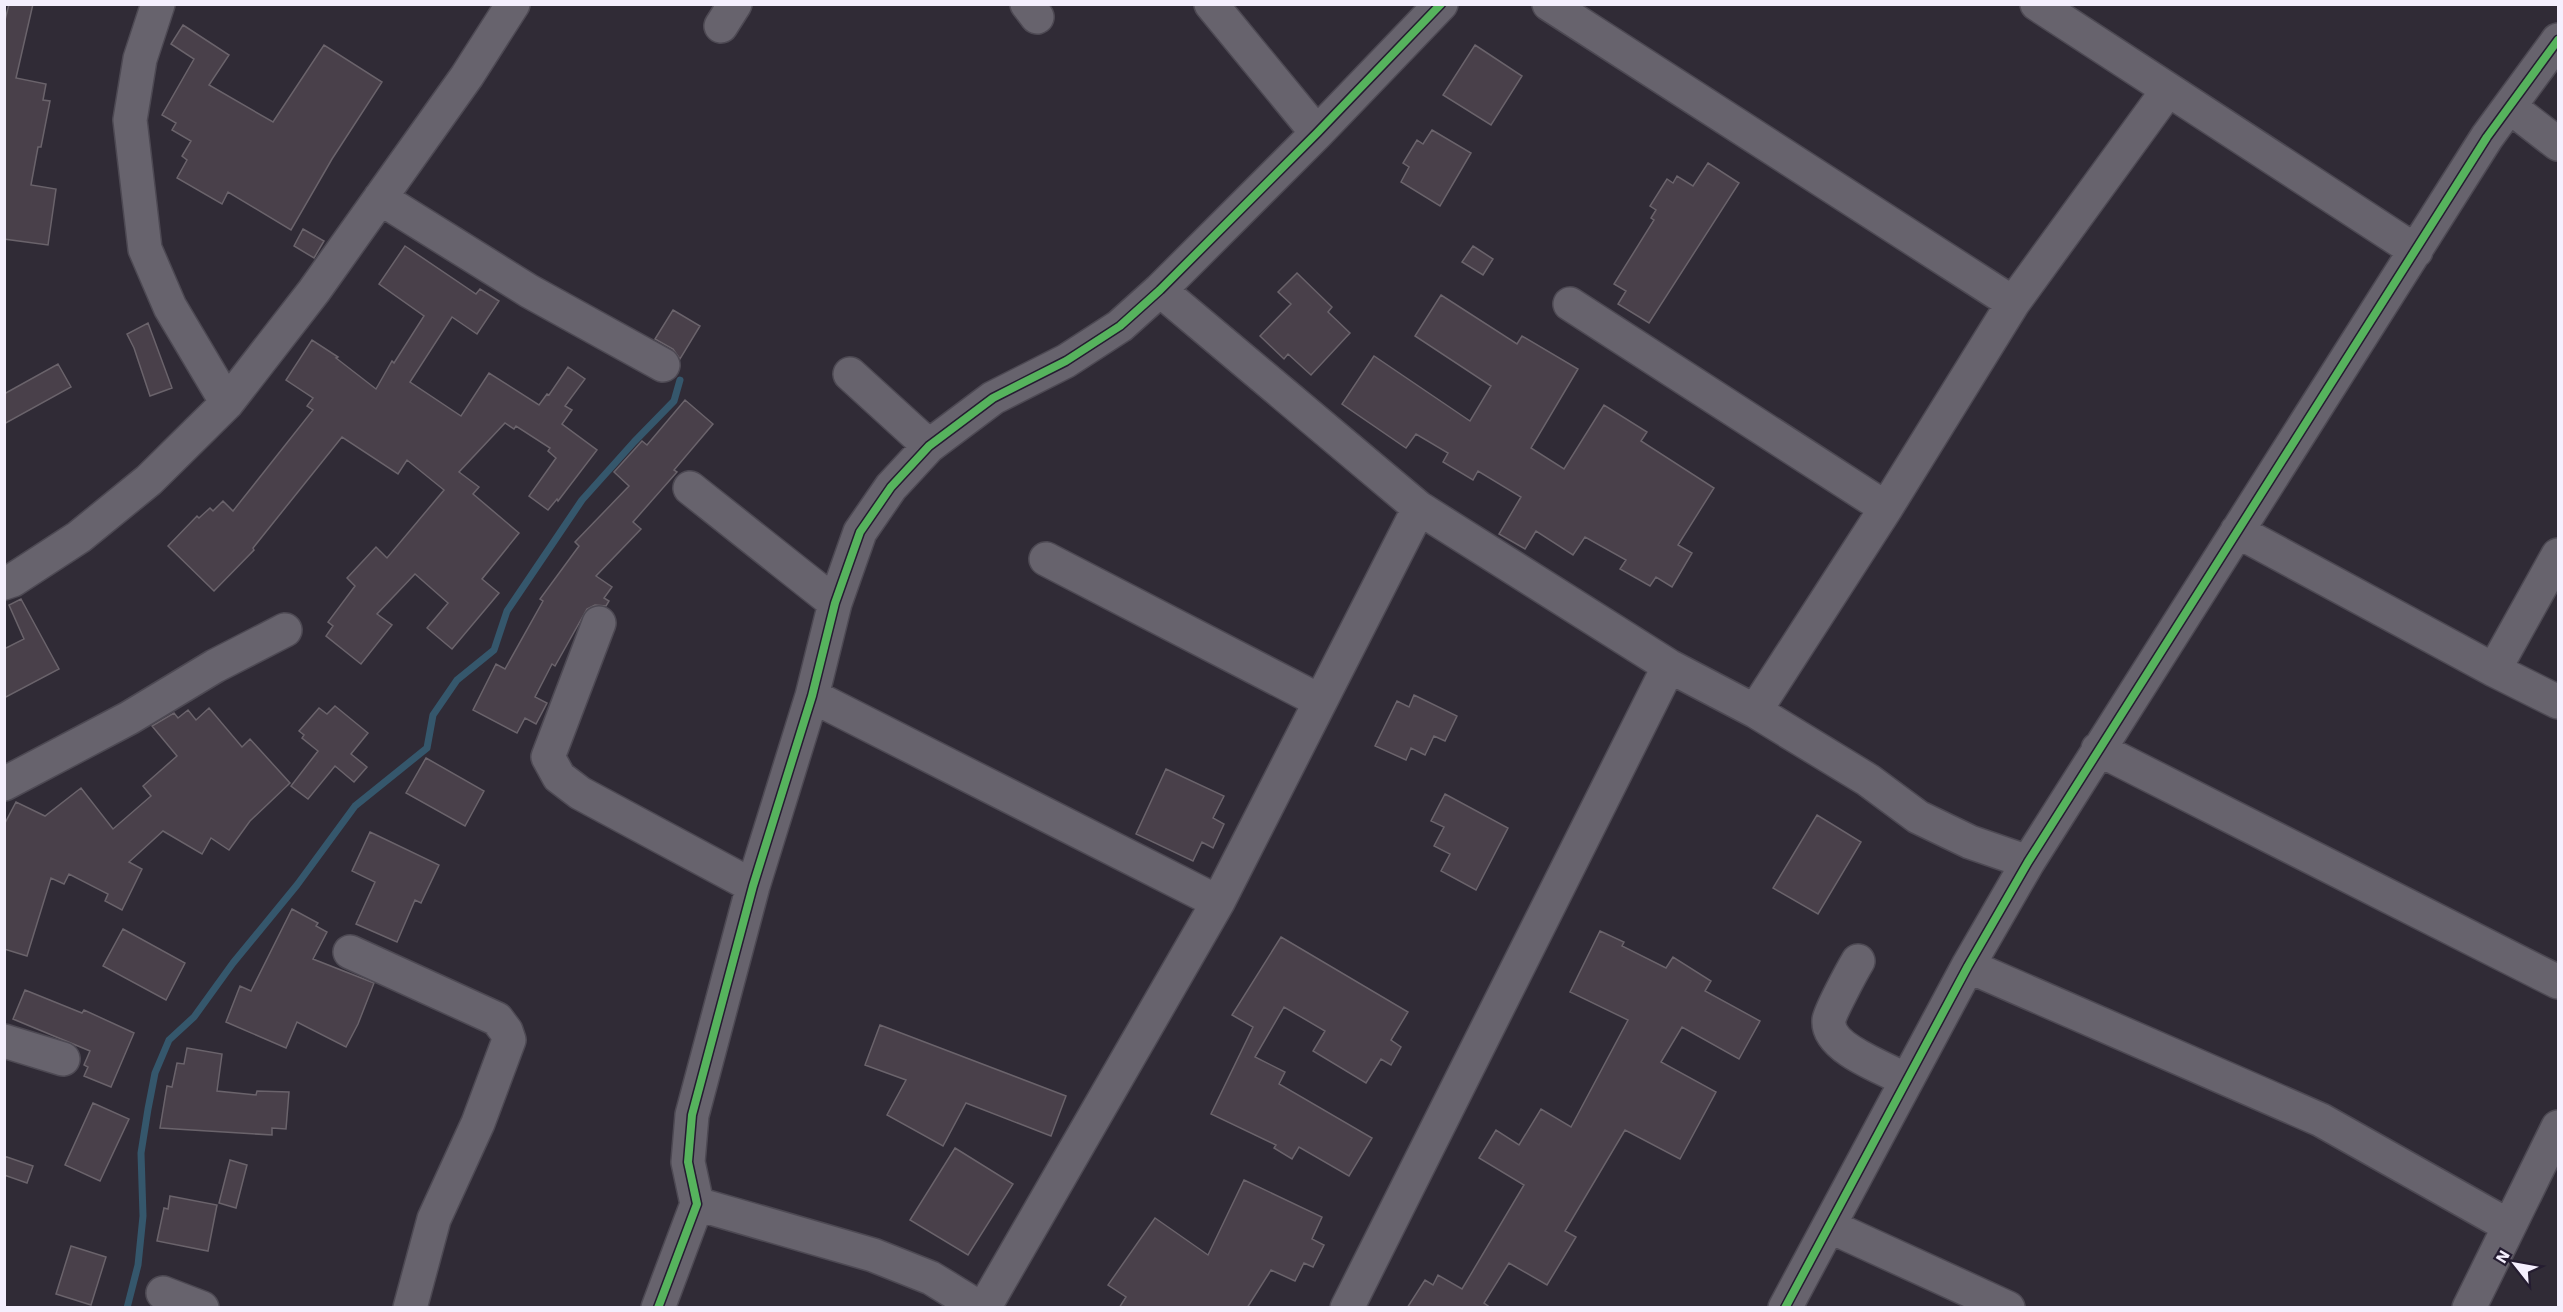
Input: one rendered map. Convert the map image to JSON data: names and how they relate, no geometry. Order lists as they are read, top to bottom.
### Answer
{
  "north": "top left"
}
